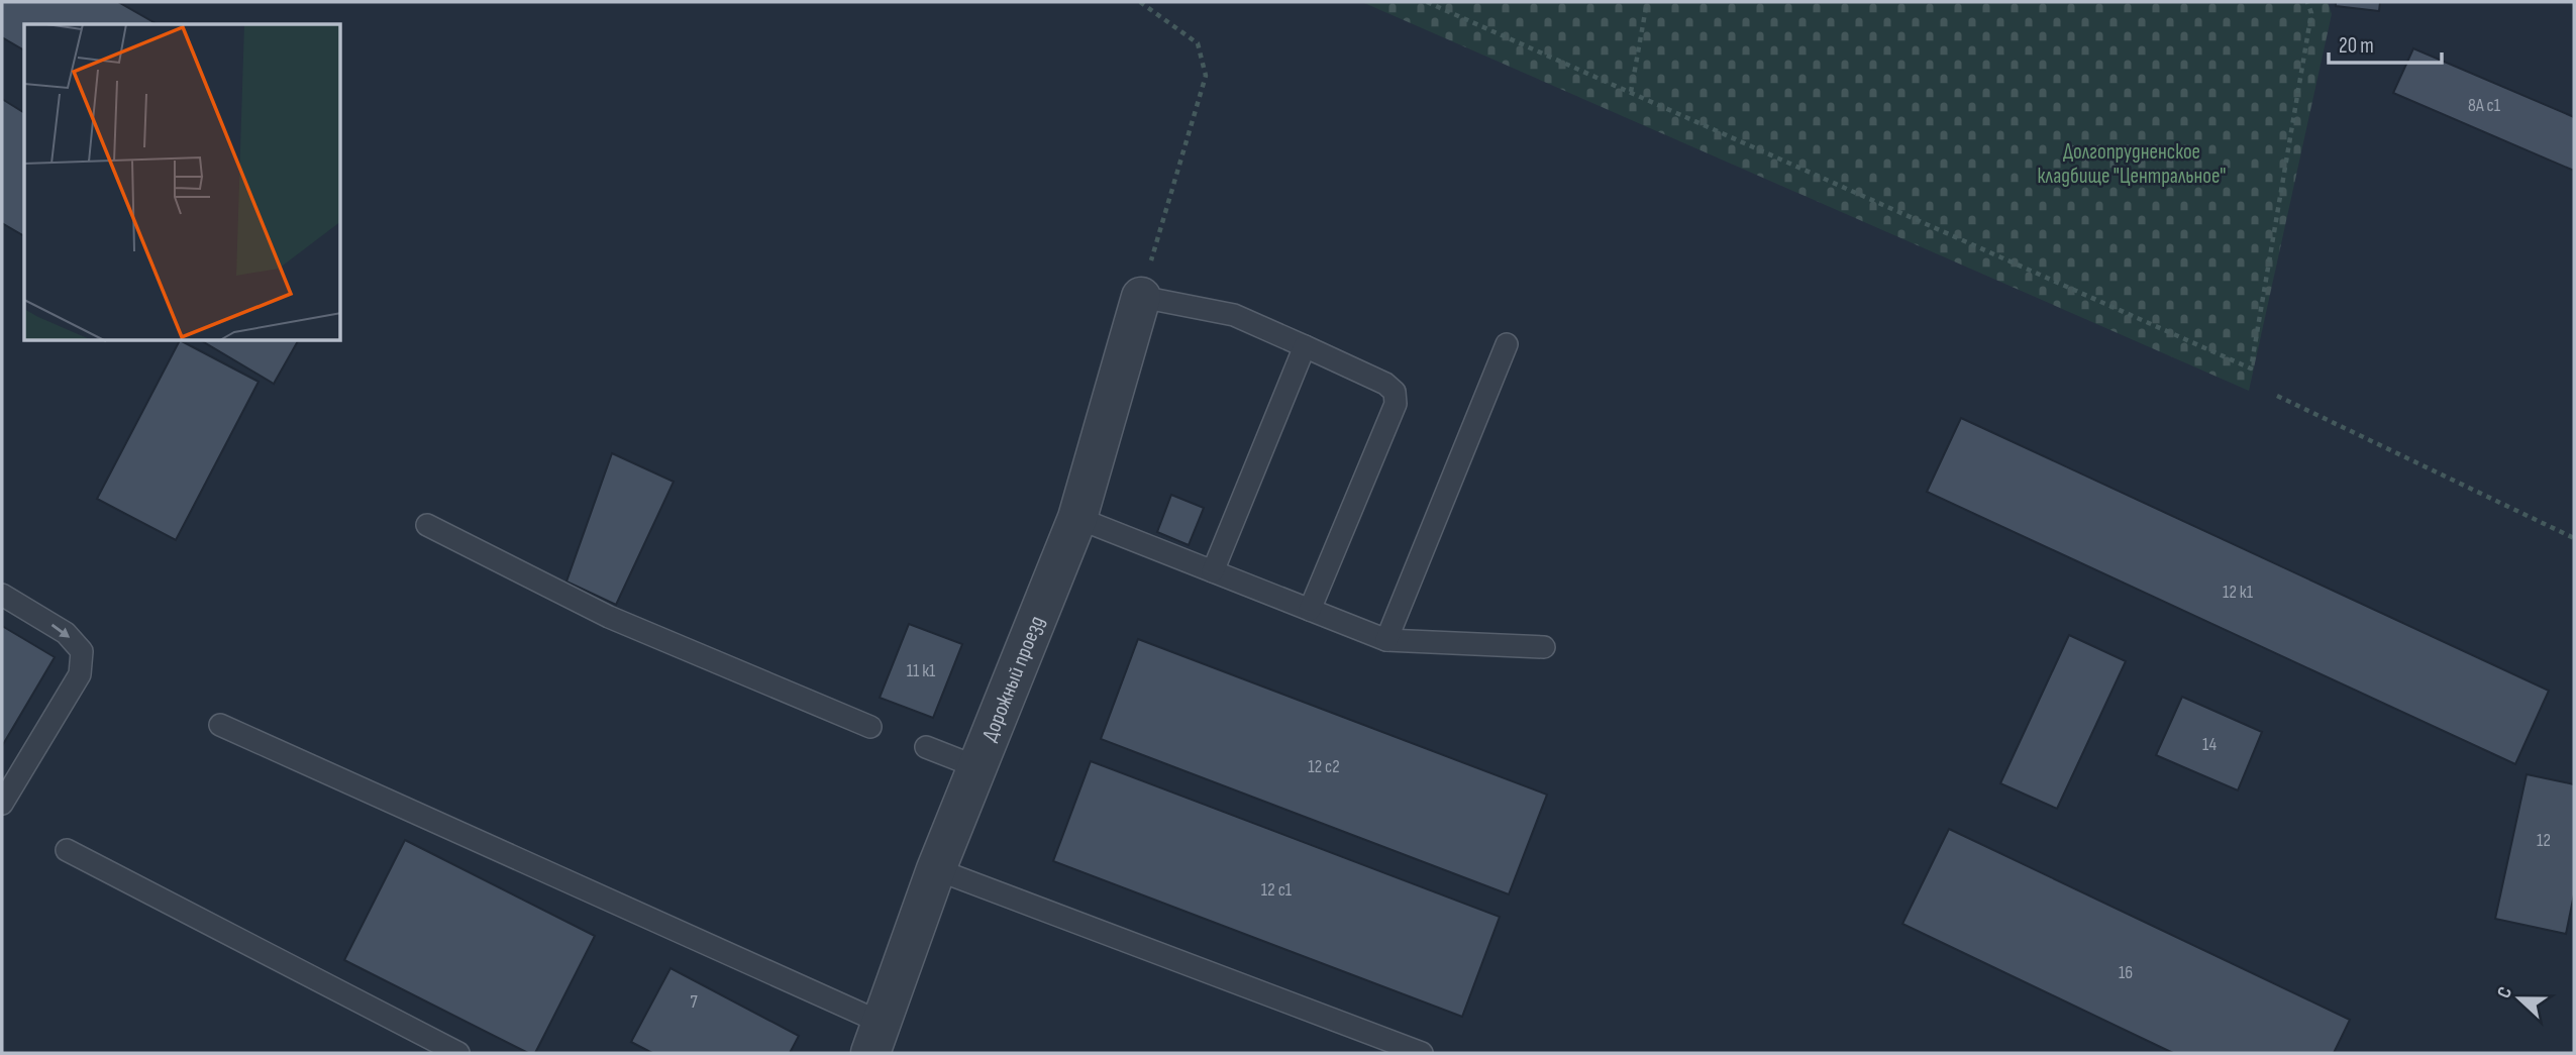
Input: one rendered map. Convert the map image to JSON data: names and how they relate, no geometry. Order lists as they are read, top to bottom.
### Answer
{
  "streets": {
    "street": ["Дорожный проезд"]
  },
  "parks": ["Долгопрудненское кладбище \"Центральное\""],
  "house_numbers": [
    "8А с1",
    "12 к1",
    "11 к1",
    "14",
    "12 с2",
    "12",
    "12 с1",
    "16",
    "7"
  ],
  "scale_bar": "20 m",
  "north": "left"
}
